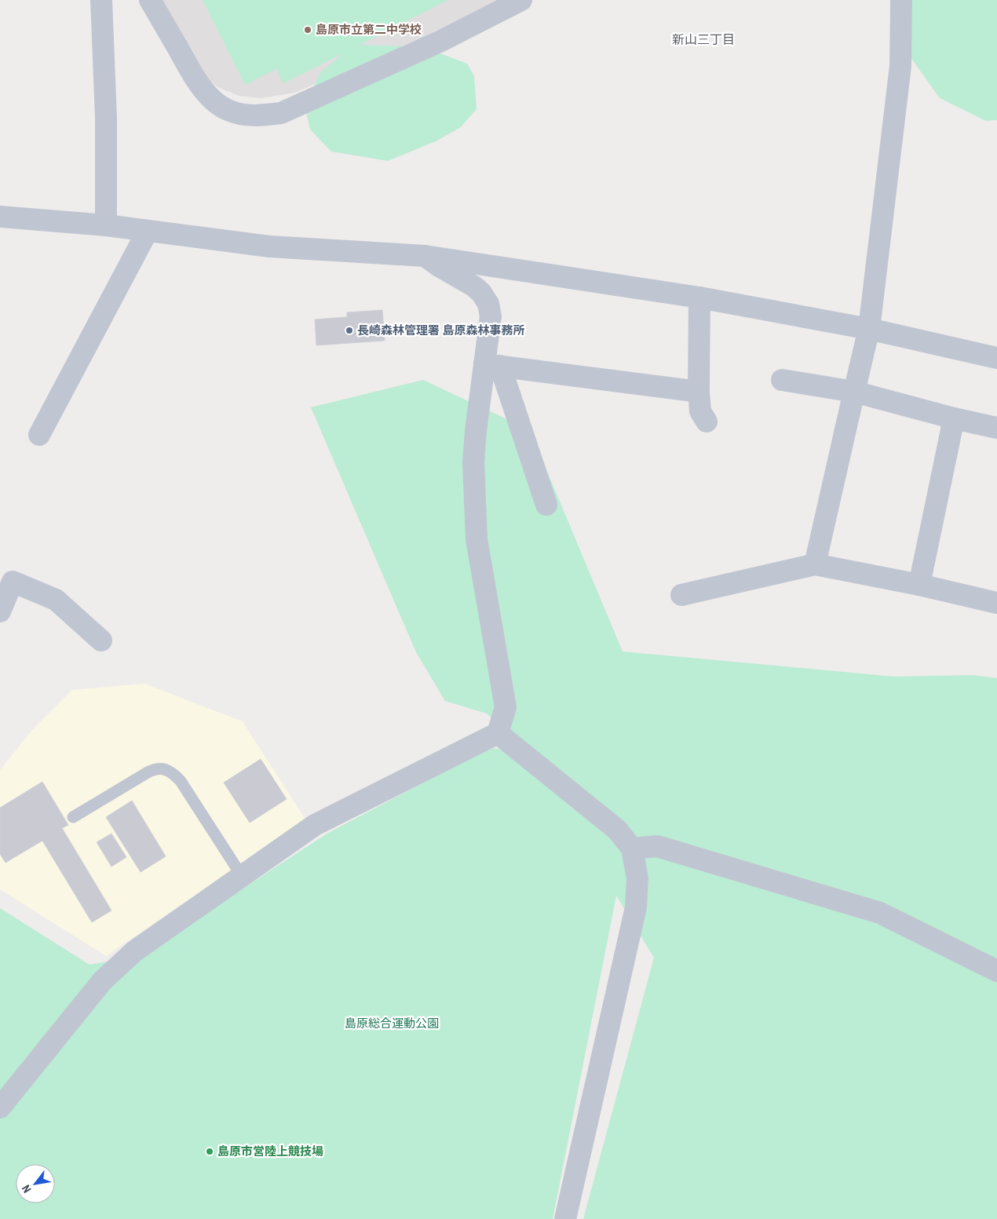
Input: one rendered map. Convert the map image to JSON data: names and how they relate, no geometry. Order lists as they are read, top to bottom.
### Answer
{
  "districts": ["新山三丁目"],
  "parks": ["島原総合運動公園"],
  "places": ["島原市立第二中学校", "長崎森林管理署 島原森林事務所", "島原市営陸上競技場"],
  "north": "bottom left"
}
